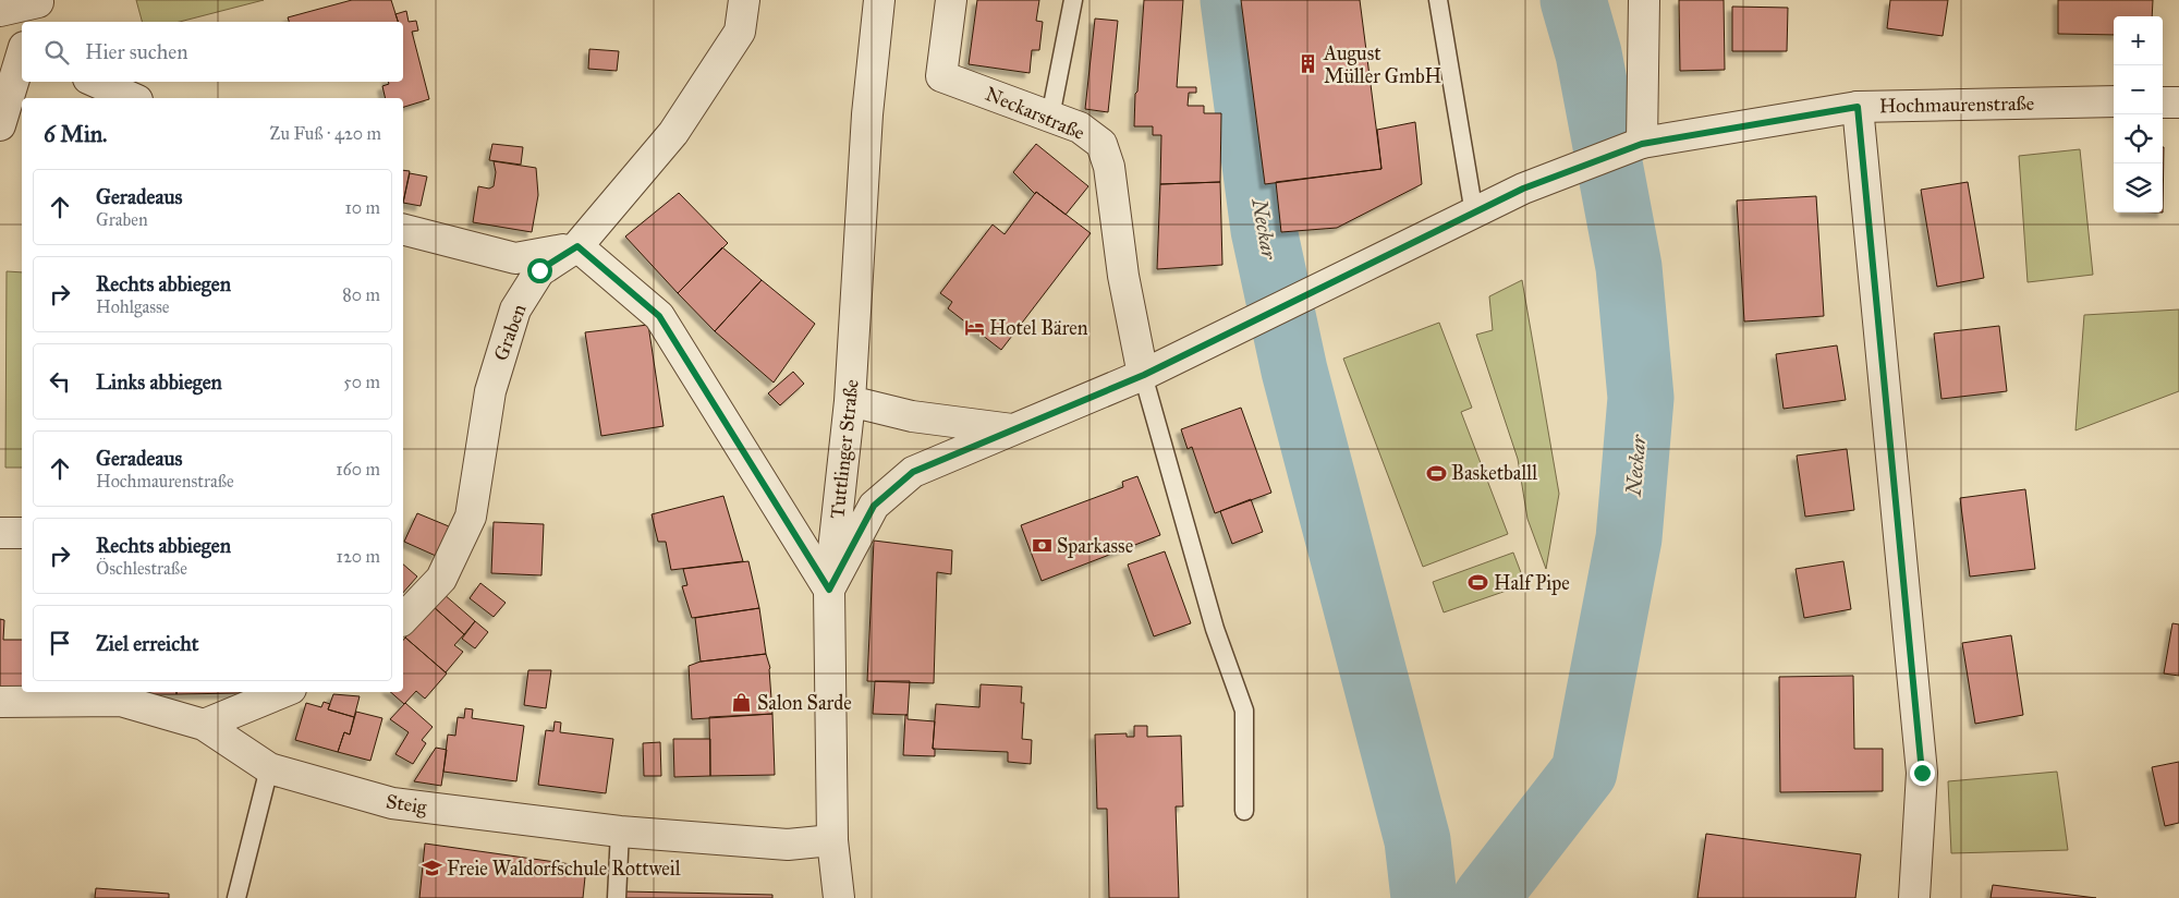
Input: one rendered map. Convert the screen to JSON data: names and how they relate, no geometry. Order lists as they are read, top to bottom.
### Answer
{
  "streets": {
    "street": [
      "Hochmaurenstraße",
      "Neckarstraße",
      "Graben",
      "Tuttlinger Straße",
      "Steig"
    ]
  },
  "crossings": [
    ["Hochmaurenstraße", "Neckarstraße"],
    ["Hochmaurenstraße", "Tuttlinger Straße"],
    ["Tuttlinger Straße", "Steig"]
  ],
  "water": ["Neckar"],
  "places": {
    "building": ["August Müller GmbH"],
    "hotel": ["Hotel Bären"],
    "sports": ["Basketballl", "Half Pipe"],
    "bank": ["Sparkasse"],
    "shop": ["Salon Sarde"],
    "school or university": ["Freie Waldorfschule Rottweil"]
  },
  "page": {
    "map_buttons": ["+", "−"],
    "search": "Hier suchen",
    "heading": ["6 Min.", "Zu Fuß · 420 m"],
    "list": [
      ["Geradeaus", "Graben", "10 m"],
      ["Rechts abbiegen", "Hohlgasse", "80 m"],
      ["Links abbiegen", "50 m"],
      ["Geradeaus", "Hochmaurenstraße", "160 m"],
      ["Rechts abbiegen", "Öschlestraße", "120 m"],
      "Ziel erreicht"
    ]
  }
}
